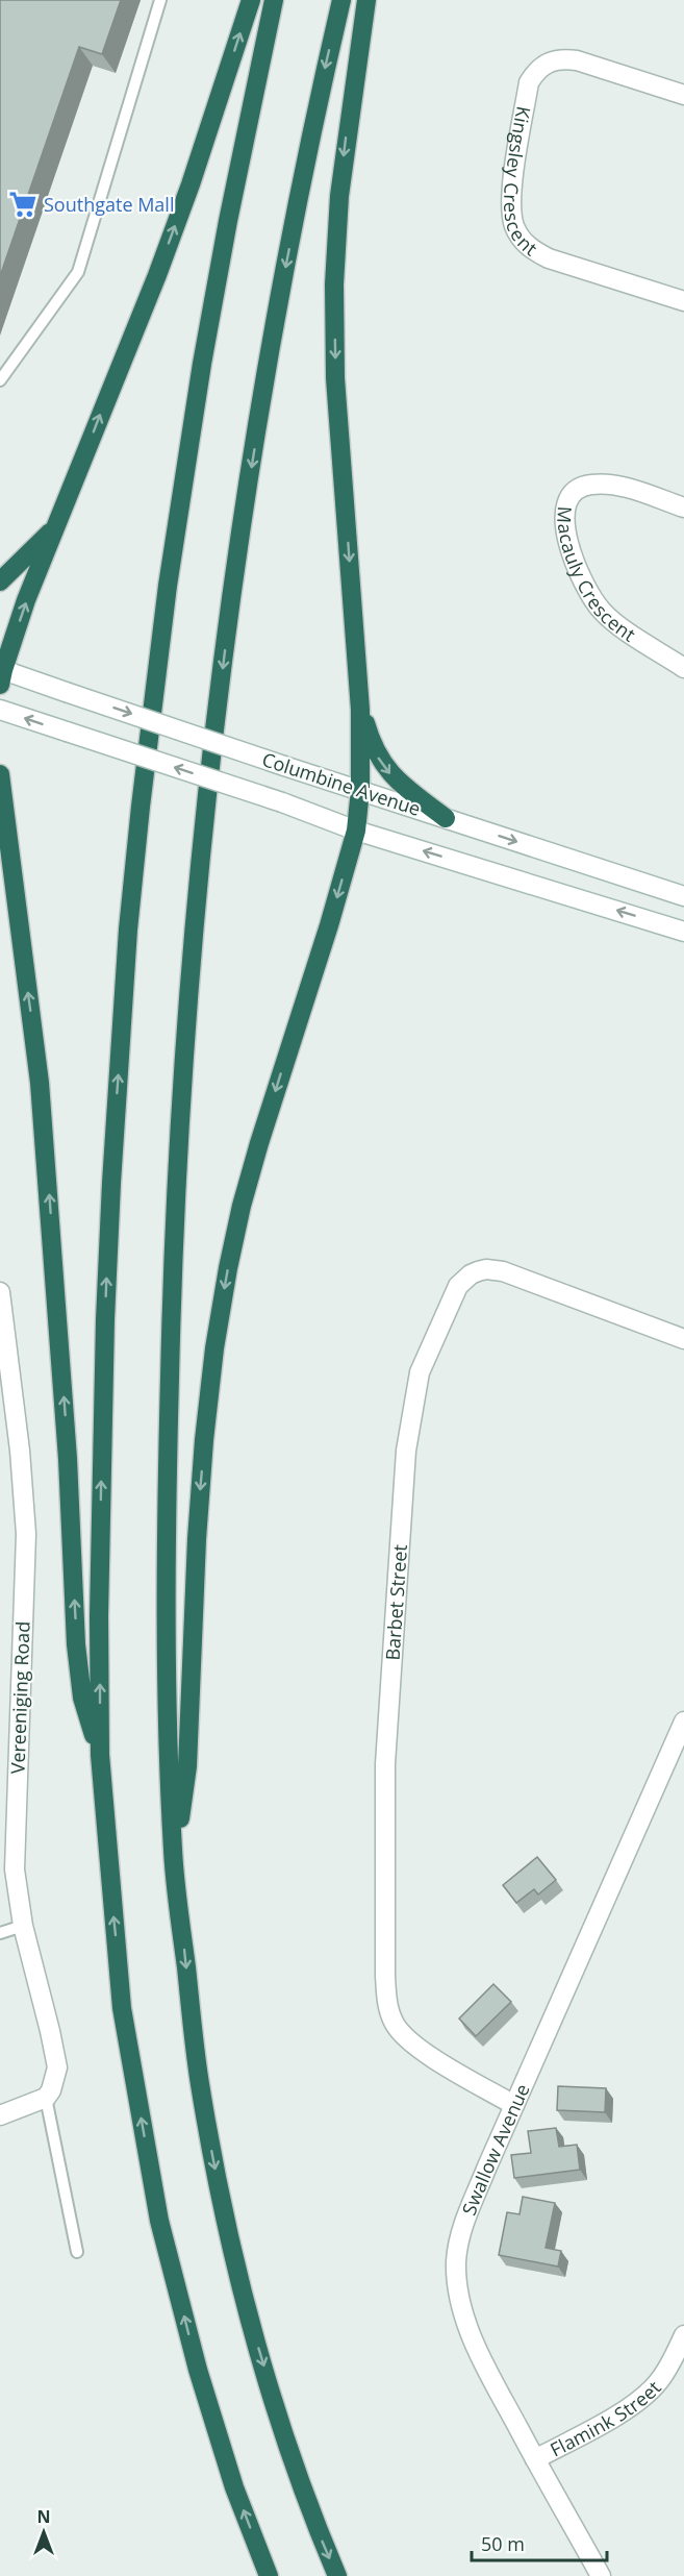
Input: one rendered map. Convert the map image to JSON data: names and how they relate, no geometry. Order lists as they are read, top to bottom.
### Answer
{
  "streets": {
    "street": [
      "Kingsley Crescent",
      "Macauly Crescent",
      "Columbine Avenue",
      "Barbet Street",
      "Vereeniging Road",
      "Swallow Avenue",
      "Flamink Street"
    ]
  },
  "crossings": [
    ["Barbet Street", "Swallow Avenue"],
    ["Swallow Avenue", "Flamink Street"]
  ],
  "places": {
    "supermarket": ["Southgate Mall"]
  },
  "scale_bar": "50 m",
  "north": "top"
}
